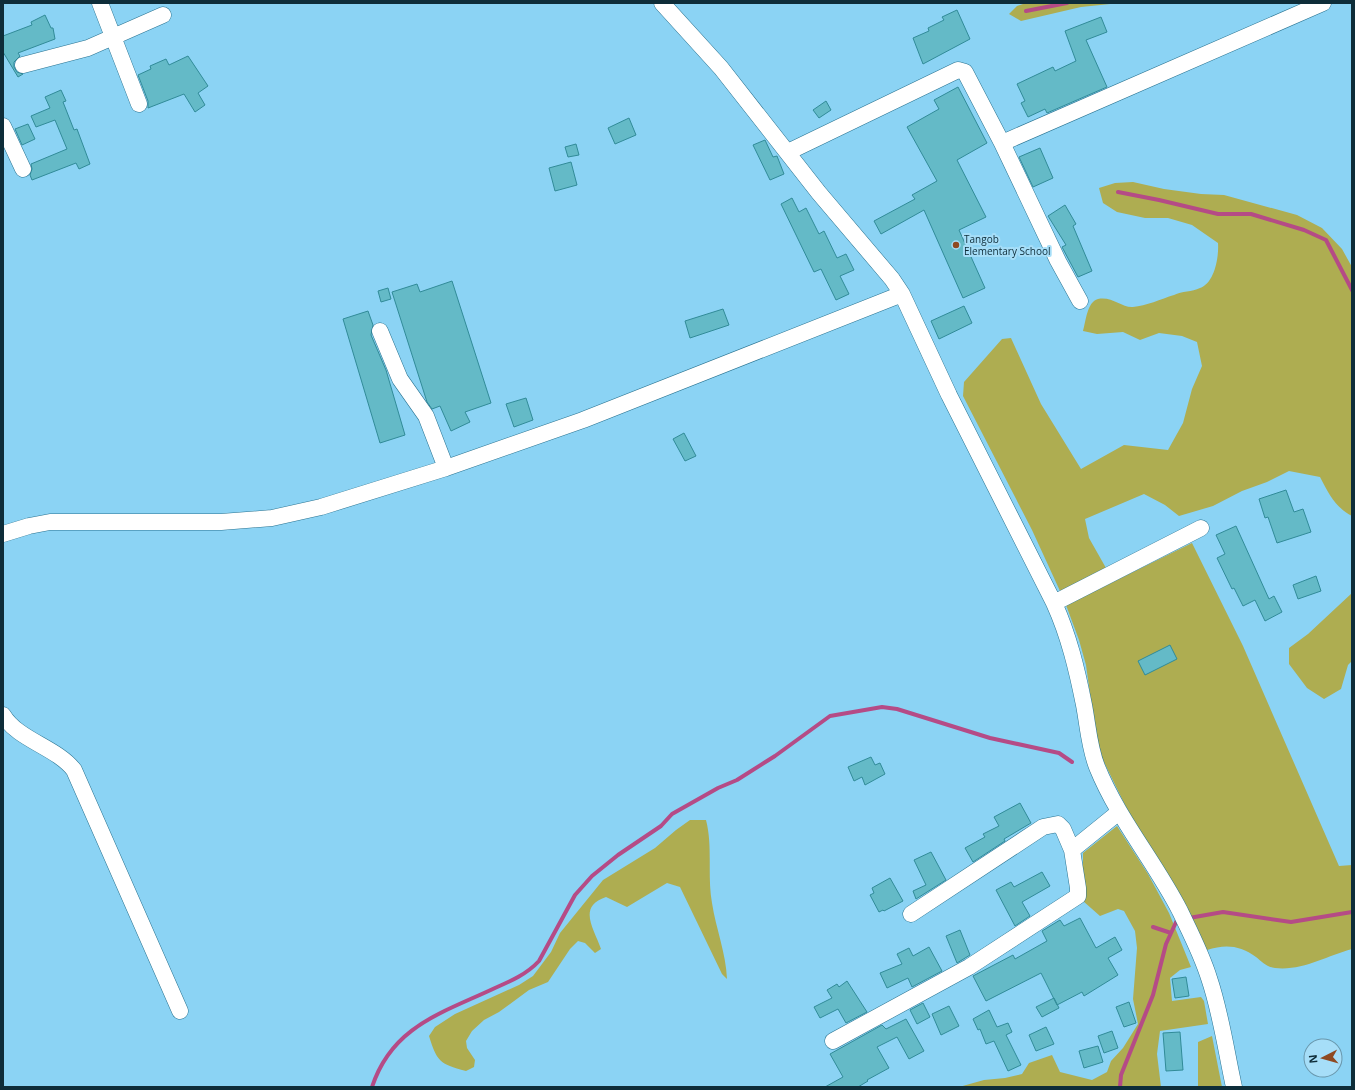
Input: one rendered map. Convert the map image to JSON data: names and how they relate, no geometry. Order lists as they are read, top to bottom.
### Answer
{
  "places": ["Tangob Elementary School"],
  "north": "left"
}
